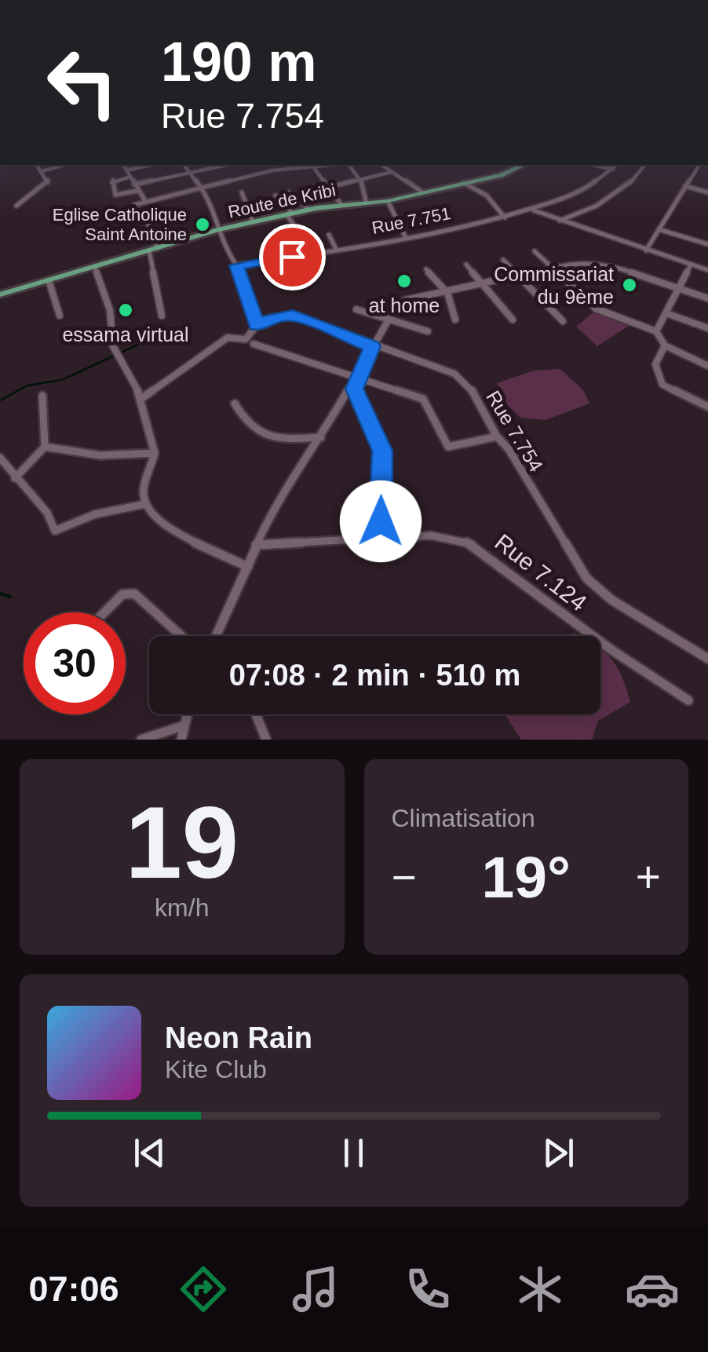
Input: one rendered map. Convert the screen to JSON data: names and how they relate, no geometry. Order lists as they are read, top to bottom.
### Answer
{
  "streets": {
    "main road": ["Route de Kribi"],
    "street": ["Rue 7.751", "Rue 7.754", "Rue 7.124"]
  },
  "places": [
    "Eglise Catholique Saint Antoine",
    "at home",
    "Commissariat du 9ème",
    "essama virtual"
  ],
  "page": {
    "turn": ["190 m", "Rue 7.754"],
    "limit": "30",
    "trip": "07:08 · 2 min · 510 m",
    "tile": [
      ["19", "km/h"],
      "Climatisation"
    ],
    "heat": ["−", "19°", "+"],
    "song": ["Neon Rain", "Kite Club"],
    "tabs": "07:06"
  }
}
